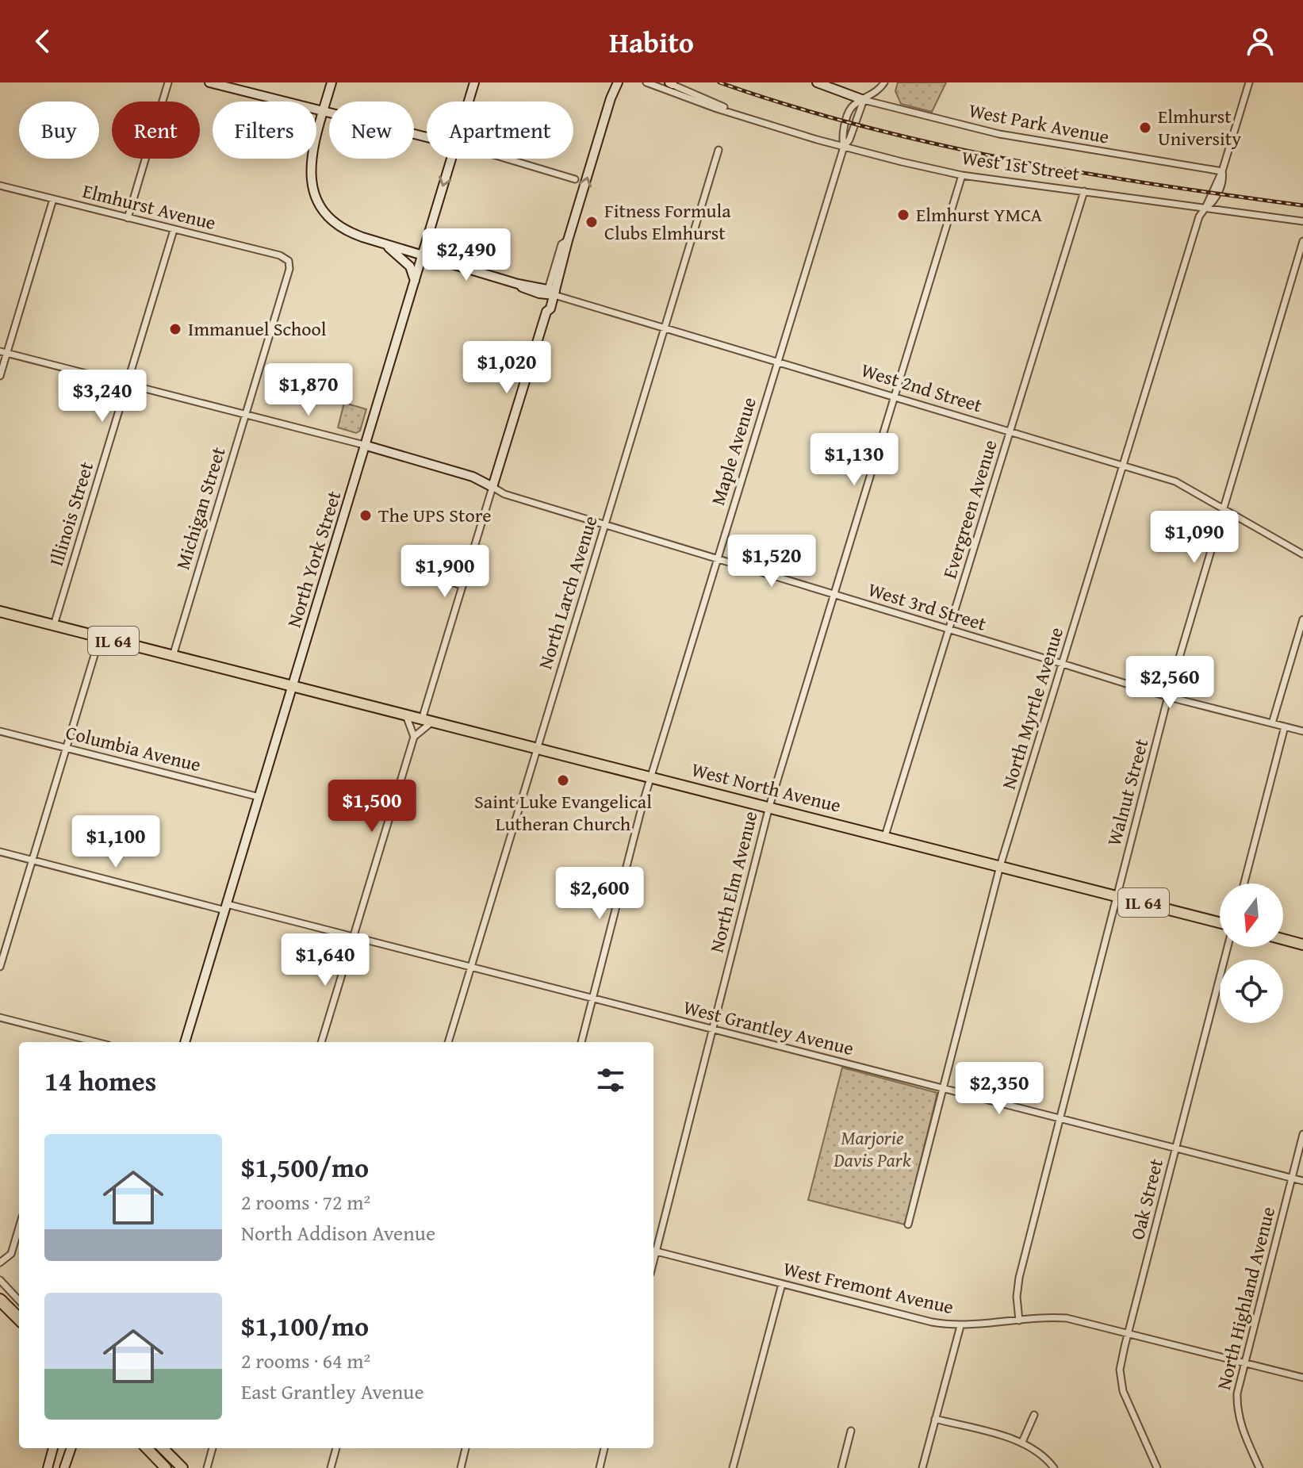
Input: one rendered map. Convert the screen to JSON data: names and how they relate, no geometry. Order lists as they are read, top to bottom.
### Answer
{
  "streets": {
    "main road": ["IL 64", "West North Avenue"],
    "street": [
      "West Park Avenue",
      "West 1st Street",
      "Elmhurst Avenue",
      "West 2nd Street",
      "Maple Avenue",
      "Michigan Street",
      "Evergreen Avenue",
      "Illinois Street",
      "North York Street",
      "North Larch Avenue",
      "West 3rd Street",
      "North Myrtle Avenue",
      "Columbia Avenue",
      "Walnut Street",
      "North Elm Avenue",
      "West Grantley Avenue",
      "Oak Street",
      "West Fremont Avenue",
      "North Highland Avenue"
    ]
  },
  "crossings": [
    ["West Park Avenue", "Maple Avenue"],
    ["West Park Avenue", "North Myrtle Avenue"],
    ["West 1st Street", "Maple Avenue"],
    ["West 1st Street", "Evergreen Avenue"],
    ["West 1st Street", "North Myrtle Avenue"],
    ["West 1st Street", "North Elm Avenue"],
    ["Elmhurst Avenue", "Michigan Street"],
    ["Elmhurst Avenue", "Illinois Street"],
    ["West 2nd Street", "Maple Avenue"],
    ["West 2nd Street", "Evergreen Avenue"],
    ["West 2nd Street", "North York Street"],
    ["West 2nd Street", "North Larch Avenue"],
    ["West 2nd Street", "North Myrtle Avenue"],
    ["West 2nd Street", "Walnut Street"],
    ["West 2nd Street", "North Elm Avenue"],
    ["Maple Avenue", "West 3rd Street"],
    ["Maple Avenue", "West North Avenue"],
    ["Maple Avenue", "West Grantley Avenue"],
    ["Michigan Street", "IL 64"],
    ["Evergreen Avenue", "West 3rd Street"],
    ["Evergreen Avenue", "West North Avenue"],
    ["Illinois Street", "IL 64"],
    ["North York Street", "West 3rd Street"],
    ["North York Street", "IL 64"],
    ["North York Street", "Columbia Avenue"],
    ["North York Street", "West North Avenue"],
    ["North York Street", "West Grantley Avenue"],
    ["North Larch Avenue", "West 3rd Street"],
    ["North Larch Avenue", "West North Avenue"],
    ["North Larch Avenue", "West Grantley Avenue"],
    ["West 3rd Street", "North Myrtle Avenue"],
    ["West 3rd Street", "Walnut Street"],
    ["West 3rd Street", "North Elm Avenue"],
    ["IL 64", "West North Avenue"],
    ["North Myrtle Avenue", "West North Avenue"],
    ["North Myrtle Avenue", "West Grantley Avenue"],
    ["West North Avenue", "Walnut Street"],
    ["West North Avenue", "North Elm Avenue"],
    ["Walnut Street", "West Grantley Avenue"],
    ["Walnut Street", "West Fremont Avenue"],
    ["North Elm Avenue", "West Grantley Avenue"],
    ["North Elm Avenue", "West Fremont Avenue"],
    ["West Grantley Avenue", "Oak Street"],
    ["West Grantley Avenue", "North Highland Avenue"],
    ["Oak Street", "West Fremont Avenue"],
    ["West Fremont Avenue", "North Highland Avenue"]
  ],
  "parks": ["Marjorie Davis Park"],
  "places": [
    "Elmhurst University",
    "Elmhurst YMCA",
    "Fitness Formula Clubs Elmhurst",
    "Immanuel School",
    "The UPS Store",
    "Saint Luke Evangelical Lutheran Church"
  ],
  "north": "bottom",
  "page": {
    "header": "Habito",
    "chip": [
      "Buy",
      "Rent",
      "Filters",
      "New",
      "Apartment"
    ],
    "price": [
      "$2,490",
      "$1,020",
      "$1,870",
      "$3,240",
      "$1,130",
      "$1,090",
      "$1,520",
      "$1,900",
      "$2,560",
      "$1,500",
      "$1,100",
      "$2,600",
      "$1,640",
      "$2,350"
    ],
    "heading": "14 homes",
    "list": [
      {
        "name": "$1,500/mo",
        "note": "2 rooms · 72 m² · North Addison Avenue"
      },
      {
        "name": "$1,100/mo",
        "note": "2 rooms · 64 m² · East Grantley Avenue"
      }
    ]
  }
}
